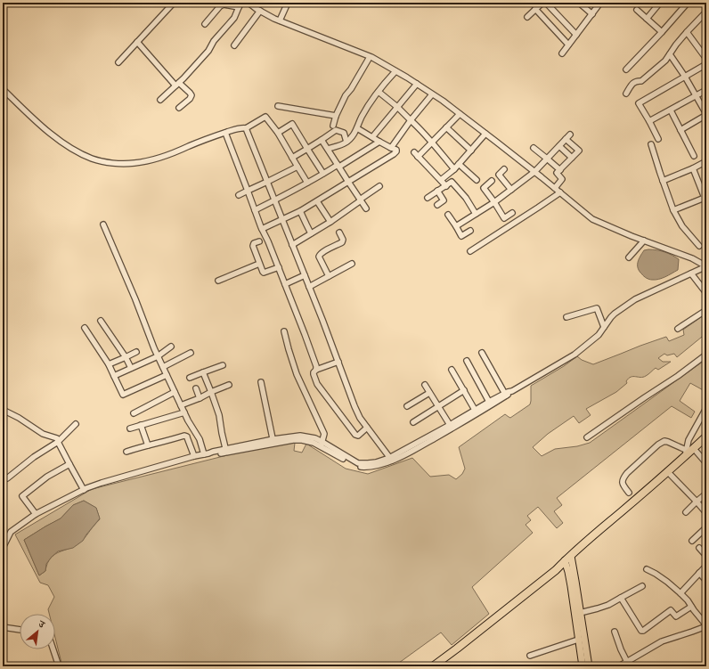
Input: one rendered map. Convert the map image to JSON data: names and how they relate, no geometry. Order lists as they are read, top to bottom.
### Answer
{
  "north": "top right"
}
